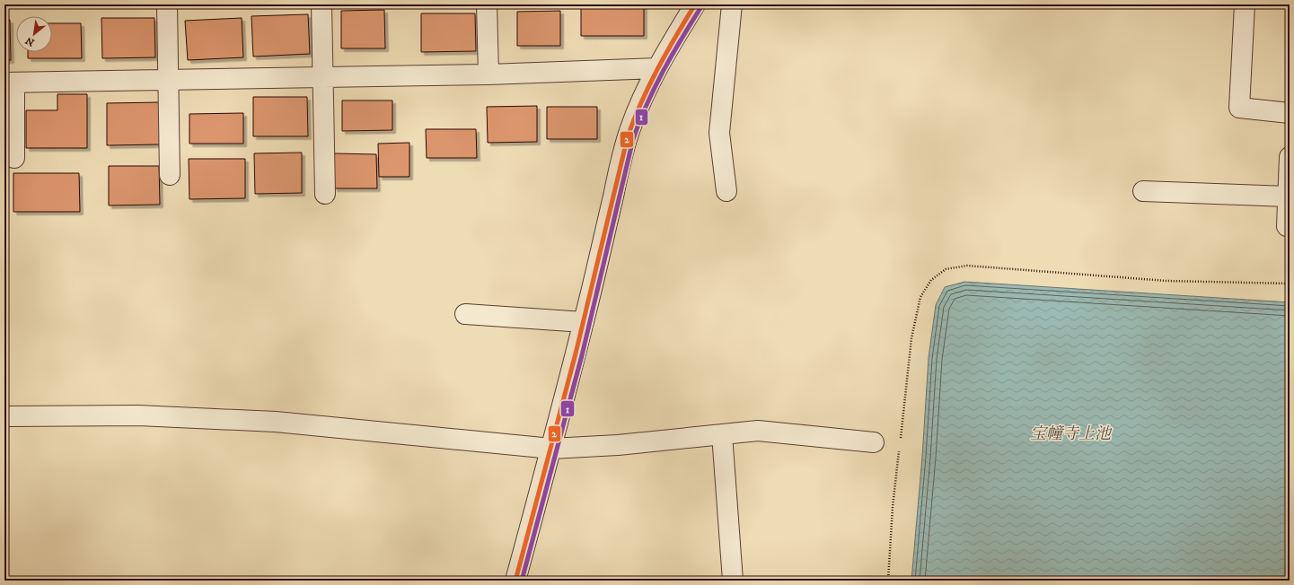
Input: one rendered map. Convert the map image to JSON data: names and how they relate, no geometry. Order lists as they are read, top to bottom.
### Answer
{
  "water": ["宝幢寺上池"],
  "lines": ["transit line 2", "transit line 1"],
  "north": "bottom left"
}
